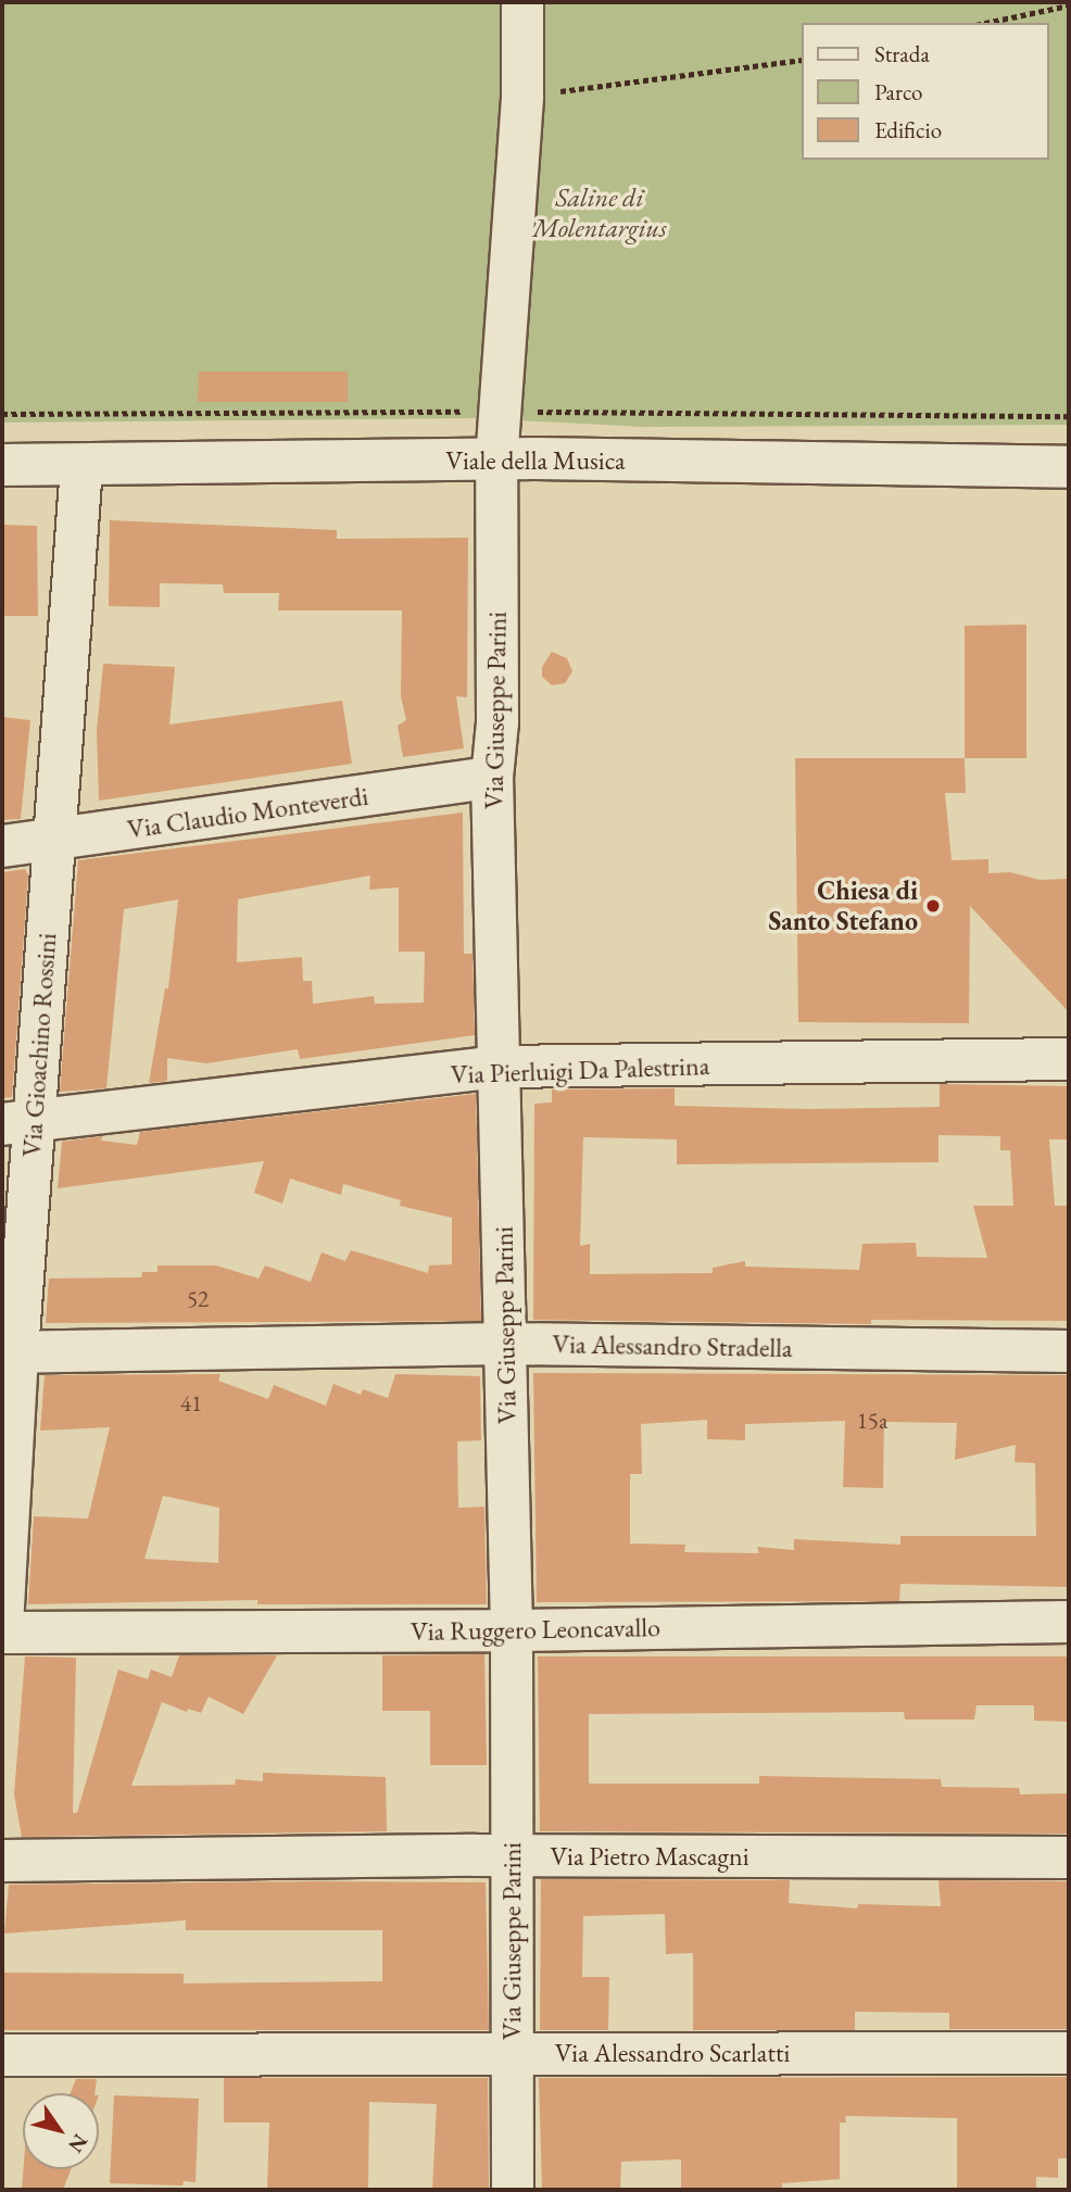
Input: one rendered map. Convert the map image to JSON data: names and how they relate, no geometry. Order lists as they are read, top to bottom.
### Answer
{
  "streets": {
    "street": [
      "Viale della Musica",
      "Via Giuseppe Parini",
      "Via Claudio Monteverdi",
      "Via Gioachino Rossini",
      "Via Pierluigi Da Palestrina",
      "Via Alessandro Stradella",
      "Via Ruggero Leoncavallo",
      "Via Pietro Mascagni",
      "Via Alessandro Scarlatti"
    ]
  },
  "crossings": [
    ["Viale della Musica", "Via Giuseppe Parini"],
    ["Viale della Musica", "Via Gioachino Rossini"],
    ["Via Giuseppe Parini", "Via Claudio Monteverdi"],
    ["Via Giuseppe Parini", "Via Pierluigi Da Palestrina"],
    ["Via Giuseppe Parini", "Via Alessandro Stradella"],
    ["Via Giuseppe Parini", "Via Ruggero Leoncavallo"],
    ["Via Giuseppe Parini", "Via Pietro Mascagni"],
    ["Via Giuseppe Parini", "Via Alessandro Scarlatti"],
    ["Via Claudio Monteverdi", "Via Gioachino Rossini"],
    ["Via Gioachino Rossini", "Via Pierluigi Da Palestrina"],
    ["Via Gioachino Rossini", "Via Alessandro Stradella"]
  ],
  "parks": ["Saline di Molentargius"],
  "places": ["Chiesa di Santo Stefano"],
  "house_numbers": ["52", "41", "15a"],
  "legend": ["Strada", "Parco", "Edificio"],
  "north": "bottom right"
}
